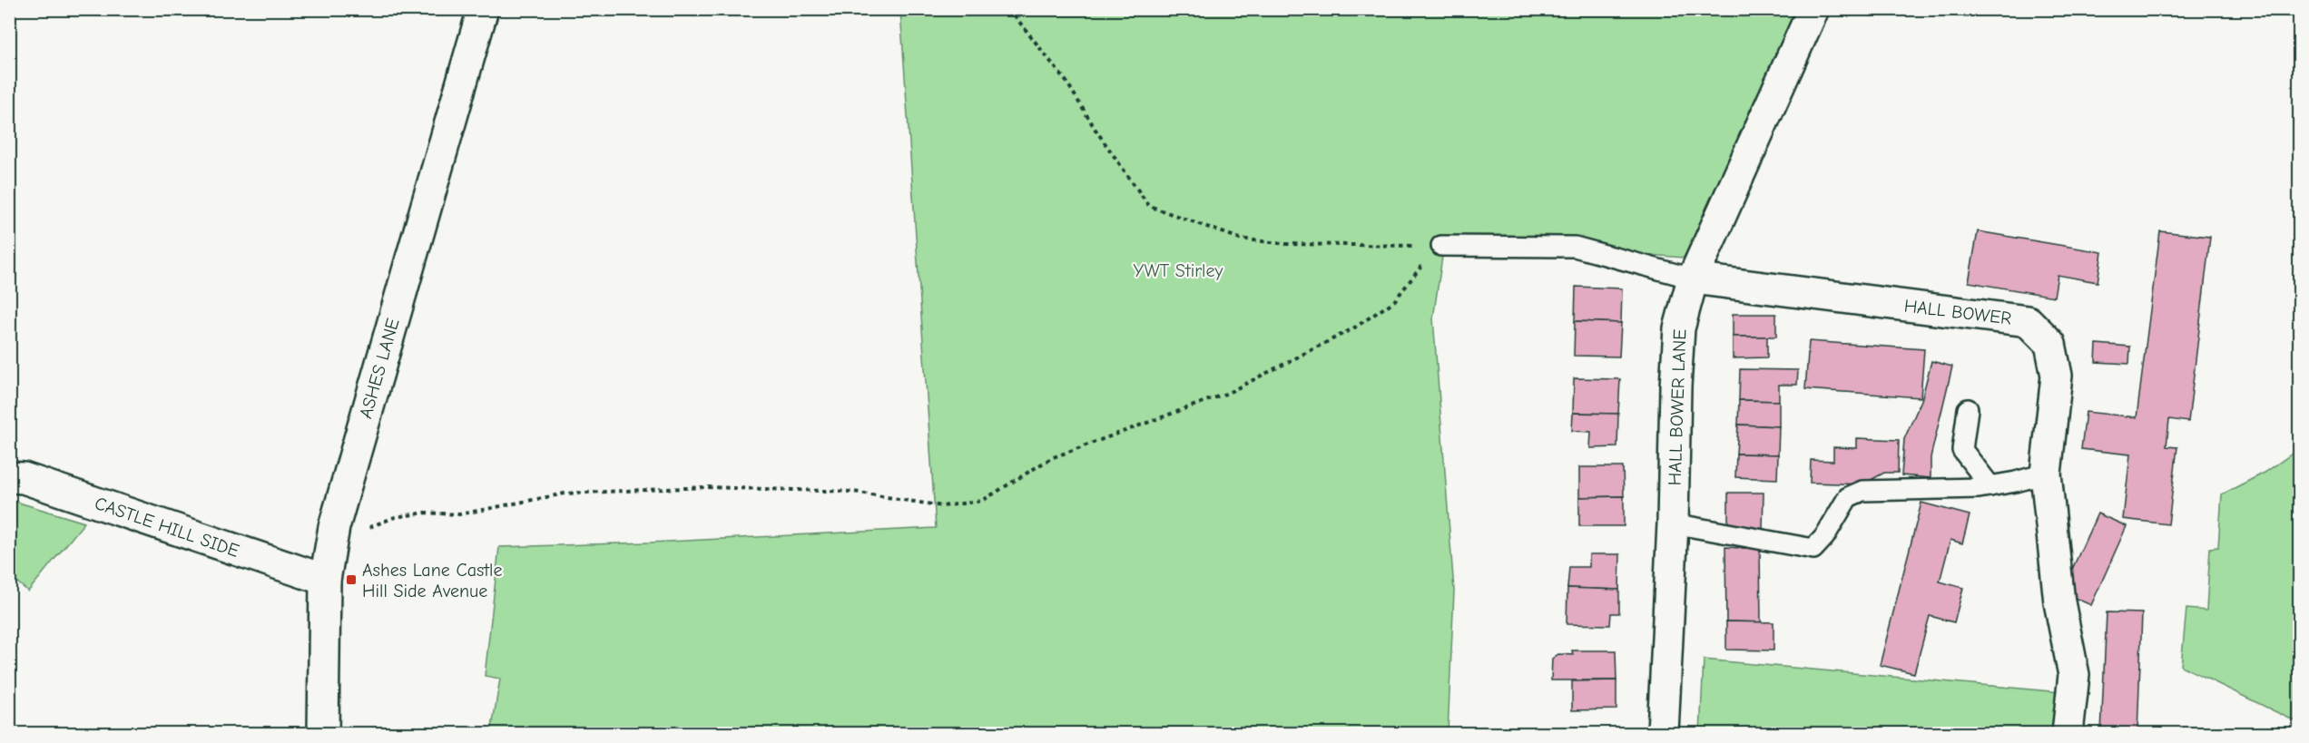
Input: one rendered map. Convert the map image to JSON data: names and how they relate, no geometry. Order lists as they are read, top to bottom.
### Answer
{
  "streets": {
    "street": [
      "HALL BOWER",
      "ASHES LANE",
      "HALL BOWER LANE",
      "CASTLE HILL SIDE"
    ]
  },
  "crossings": [
    ["HALL BOWER", "HALL BOWER LANE"],
    ["ASHES LANE", "CASTLE HILL SIDE"]
  ],
  "parks": ["YWT Stirley"],
  "places": {
    "transit": ["Ashes Lane Castle Hill Side Avenue"]
  }
}
